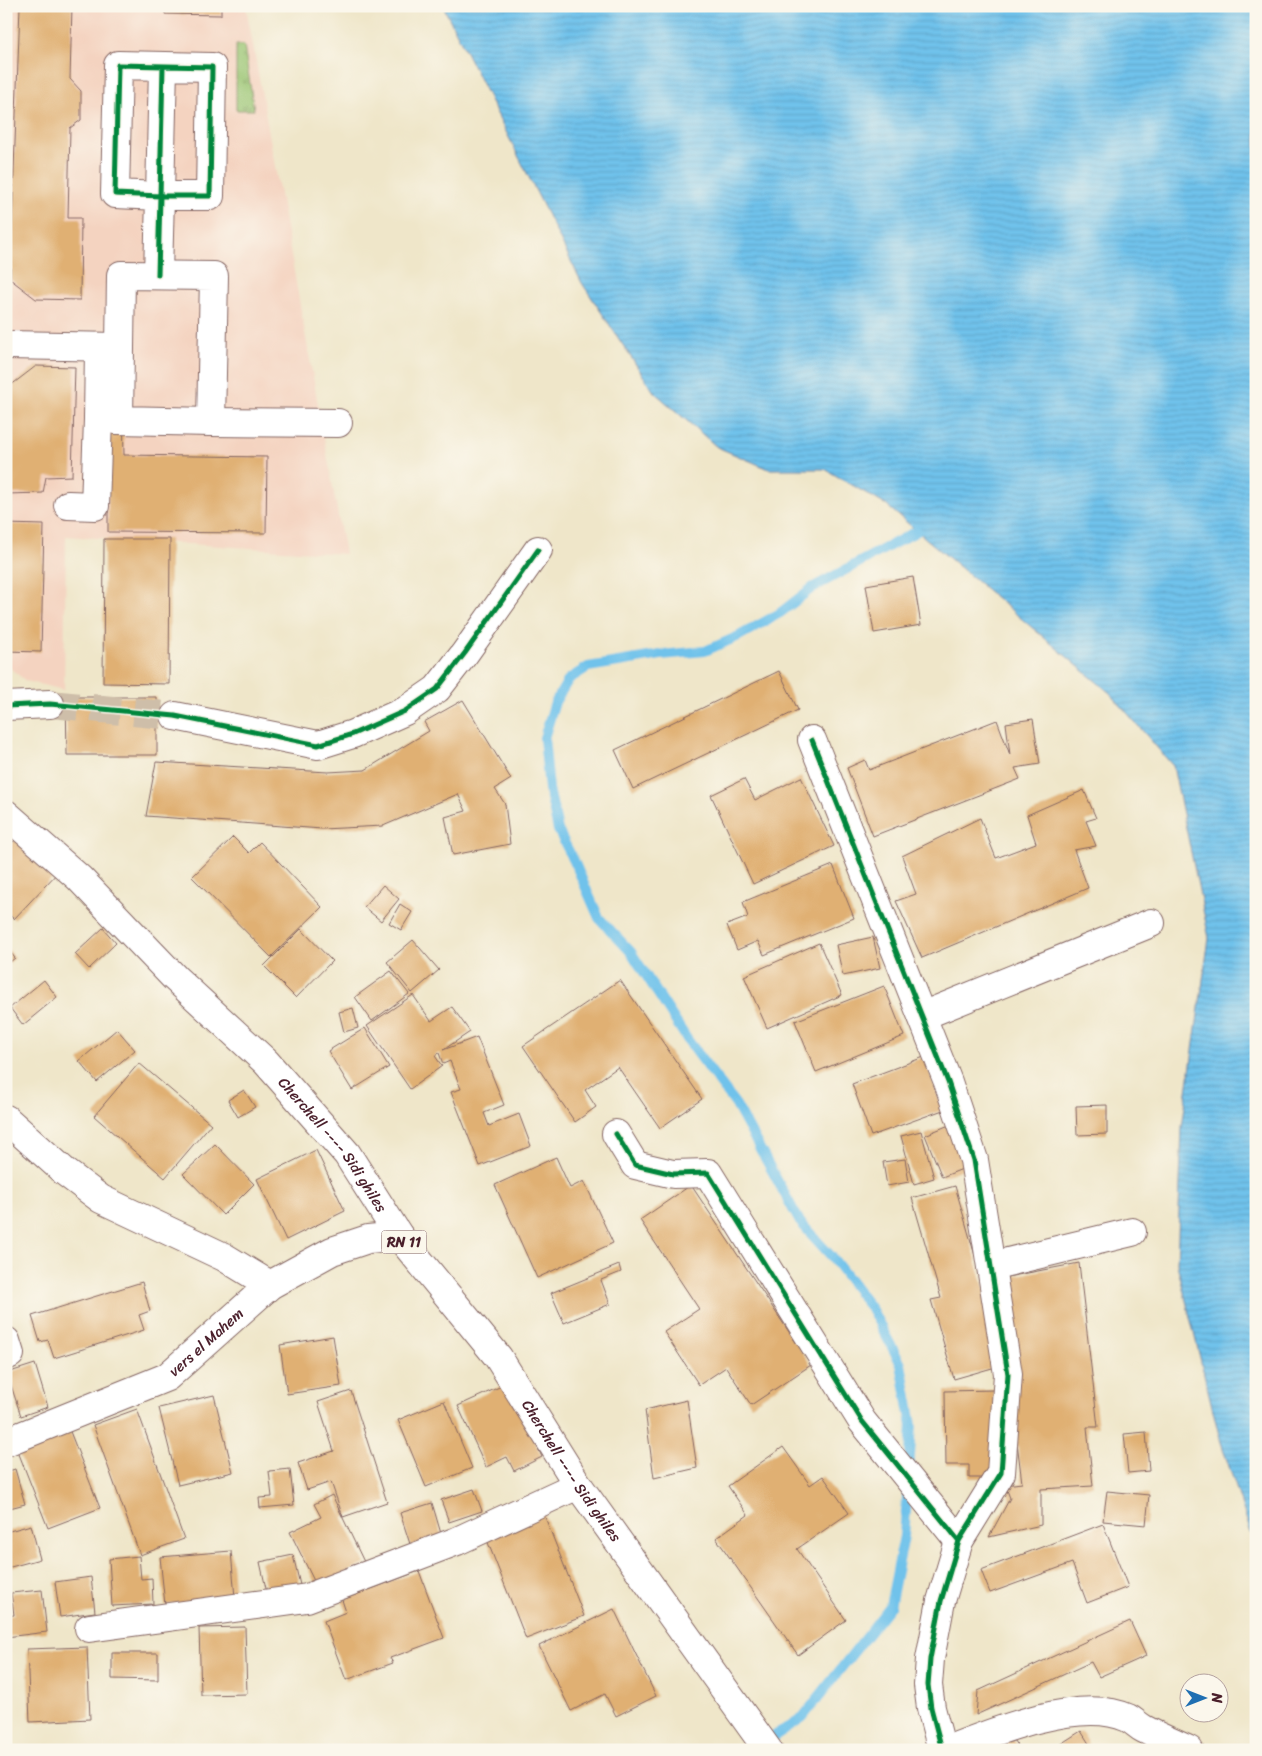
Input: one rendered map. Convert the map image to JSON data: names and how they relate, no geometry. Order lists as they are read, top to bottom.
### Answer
{
  "streets": {
    "street": ["Cherchell ---- Sidi ghiles", "RN 11", "vers el Mahem"]
  },
  "crossings": [
    ["Cherchell ---- Sidi ghiles", "vers el Mahem"]
  ],
  "north": "right"
}
